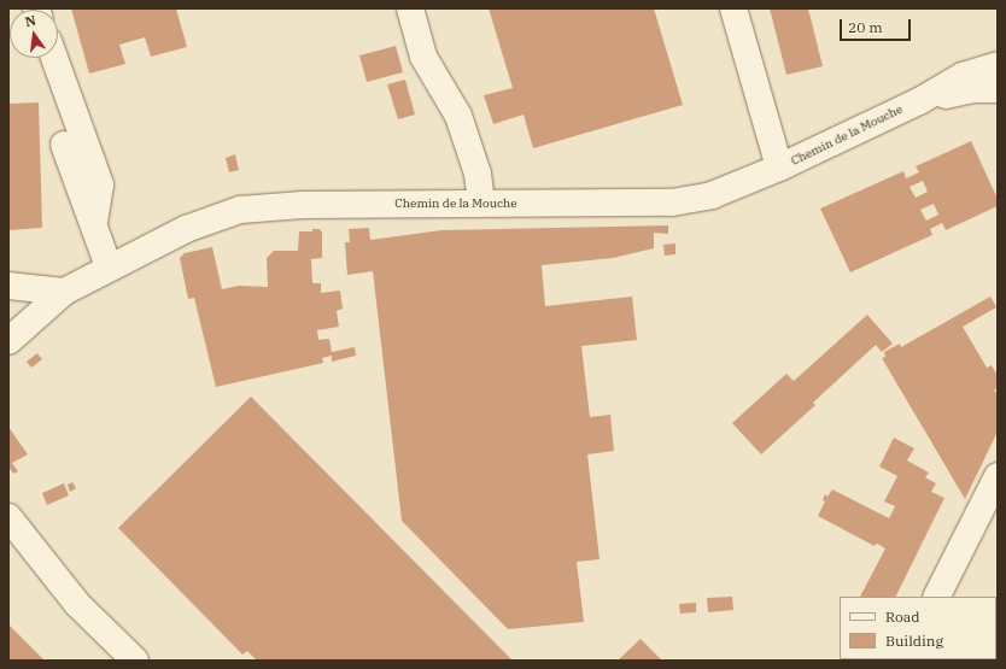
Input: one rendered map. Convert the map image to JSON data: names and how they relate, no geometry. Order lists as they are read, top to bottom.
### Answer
{
  "streets": {
    "street": ["Chemin de la Mouche"]
  },
  "legend": ["Road", "Building"],
  "scale_bar": "20 m",
  "north": "top"
}
